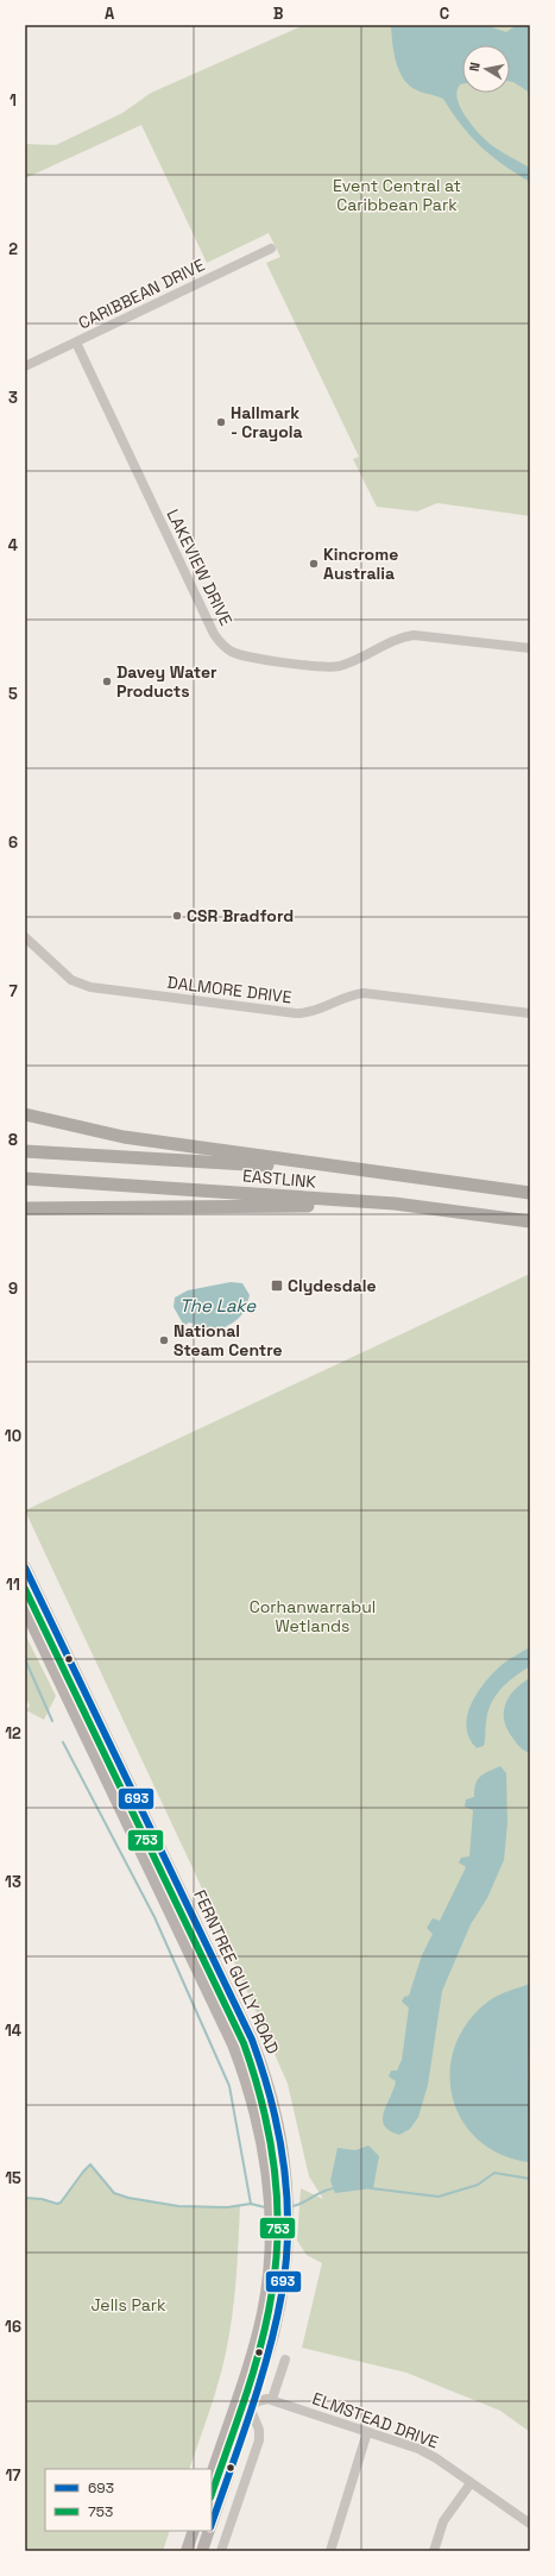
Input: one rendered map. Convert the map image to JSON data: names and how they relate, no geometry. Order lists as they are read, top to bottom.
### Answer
{
  "streets": {
    "highway": ["EASTLINK"],
    "main road": ["FERNTREE GULLY ROAD"],
    "street": [
      "CARIBBEAN DRIVE",
      "LAKEVIEW DRIVE",
      "DALMORE DRIVE",
      "ELMSTEAD DRIVE"
    ]
  },
  "crossings": [
    ["CARIBBEAN DRIVE", "LAKEVIEW DRIVE"]
  ],
  "water": ["The Lake"],
  "parks": ["Event Central at Caribbean Park", "Corhanwarrabul Wetlands", "Jells Park"],
  "places": {
    "other": [
      "Hallmark - Crayola",
      "Kincrome Australia",
      "Davey Water Products",
      "CSR Bradford",
      "National Steam Centre"
    ],
    "transit": ["Clydesdale"]
  },
  "lines": ["transit line 693", "transit line 753"],
  "legend": ["693", "753"],
  "north": "left",
  "grid": {
    "columns": ["A", "B", "C"],
    "rows": [
      "1",
      "2",
      "3",
      "4",
      "5",
      "6",
      "7",
      "8",
      "9",
      "10",
      "11",
      "12",
      "13",
      "14",
      "15",
      "16",
      "17"
    ]
  }
}
